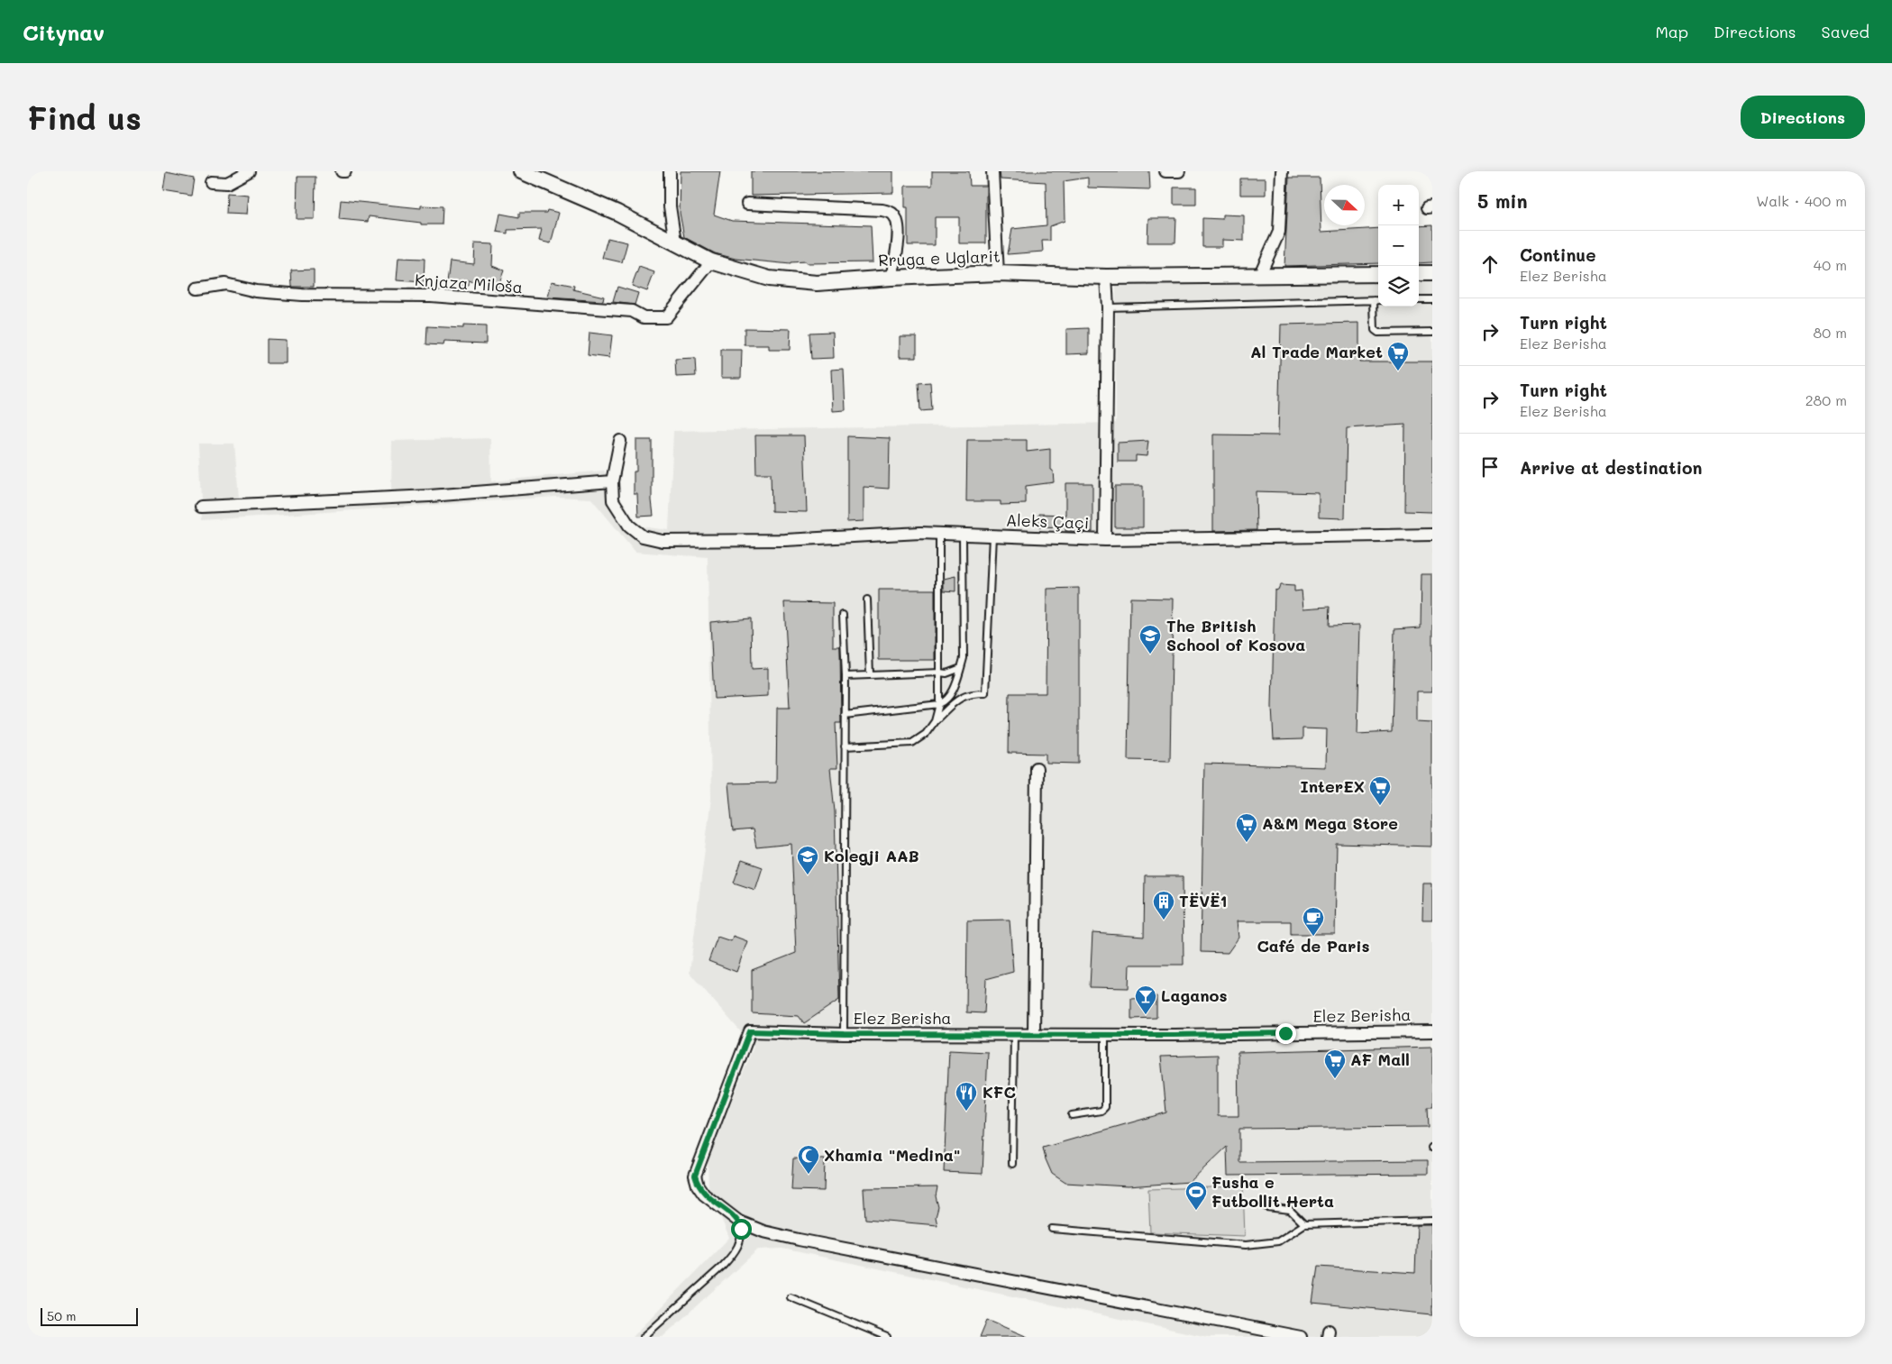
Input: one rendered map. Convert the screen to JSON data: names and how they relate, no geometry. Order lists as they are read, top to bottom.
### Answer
{
  "streets": {
    "street": [
      "Rruga e Uglarit",
      "Knjaza Miloša",
      "Aleks Çaçi",
      "Elez Berisha"
    ]
  },
  "crossings": [
    ["Rruga e Uglarit", "Knjaza Miloša"]
  ],
  "places": {
    "supermarket": [
      "Al Trade Market",
      "InterEX",
      "A&M Mega Store",
      "AF Mall"
    ],
    "school or university": ["The British School of Kosova", "Kolegji AAB"],
    "building": ["TËVË1"],
    "cafe": ["Café de Paris"],
    "bar": ["Laganos"],
    "restaurant": ["KFC"],
    "mosque": ["Xhamia \"Medina\""],
    "sports": ["Fusha e Futbollit Herta"]
  },
  "scale_bar": "50 m",
  "north": "right",
  "page": {
    "header": "Citynav",
    "nav": ["Map", "Directions", "Saved"],
    "buttons": "Directions",
    "title": "Find us",
    "heading": ["5 min", "Walk · 400 m"],
    "map_buttons": ["+", "−"],
    "list": [
      ["Continue", "Elez Berisha", "40 m"],
      ["Turn right", "Elez Berisha", "80 m"],
      ["Turn right", "Elez Berisha", "280 m"],
      "Arrive at destination"
    ],
    "scale": "50 m"
  }
}
